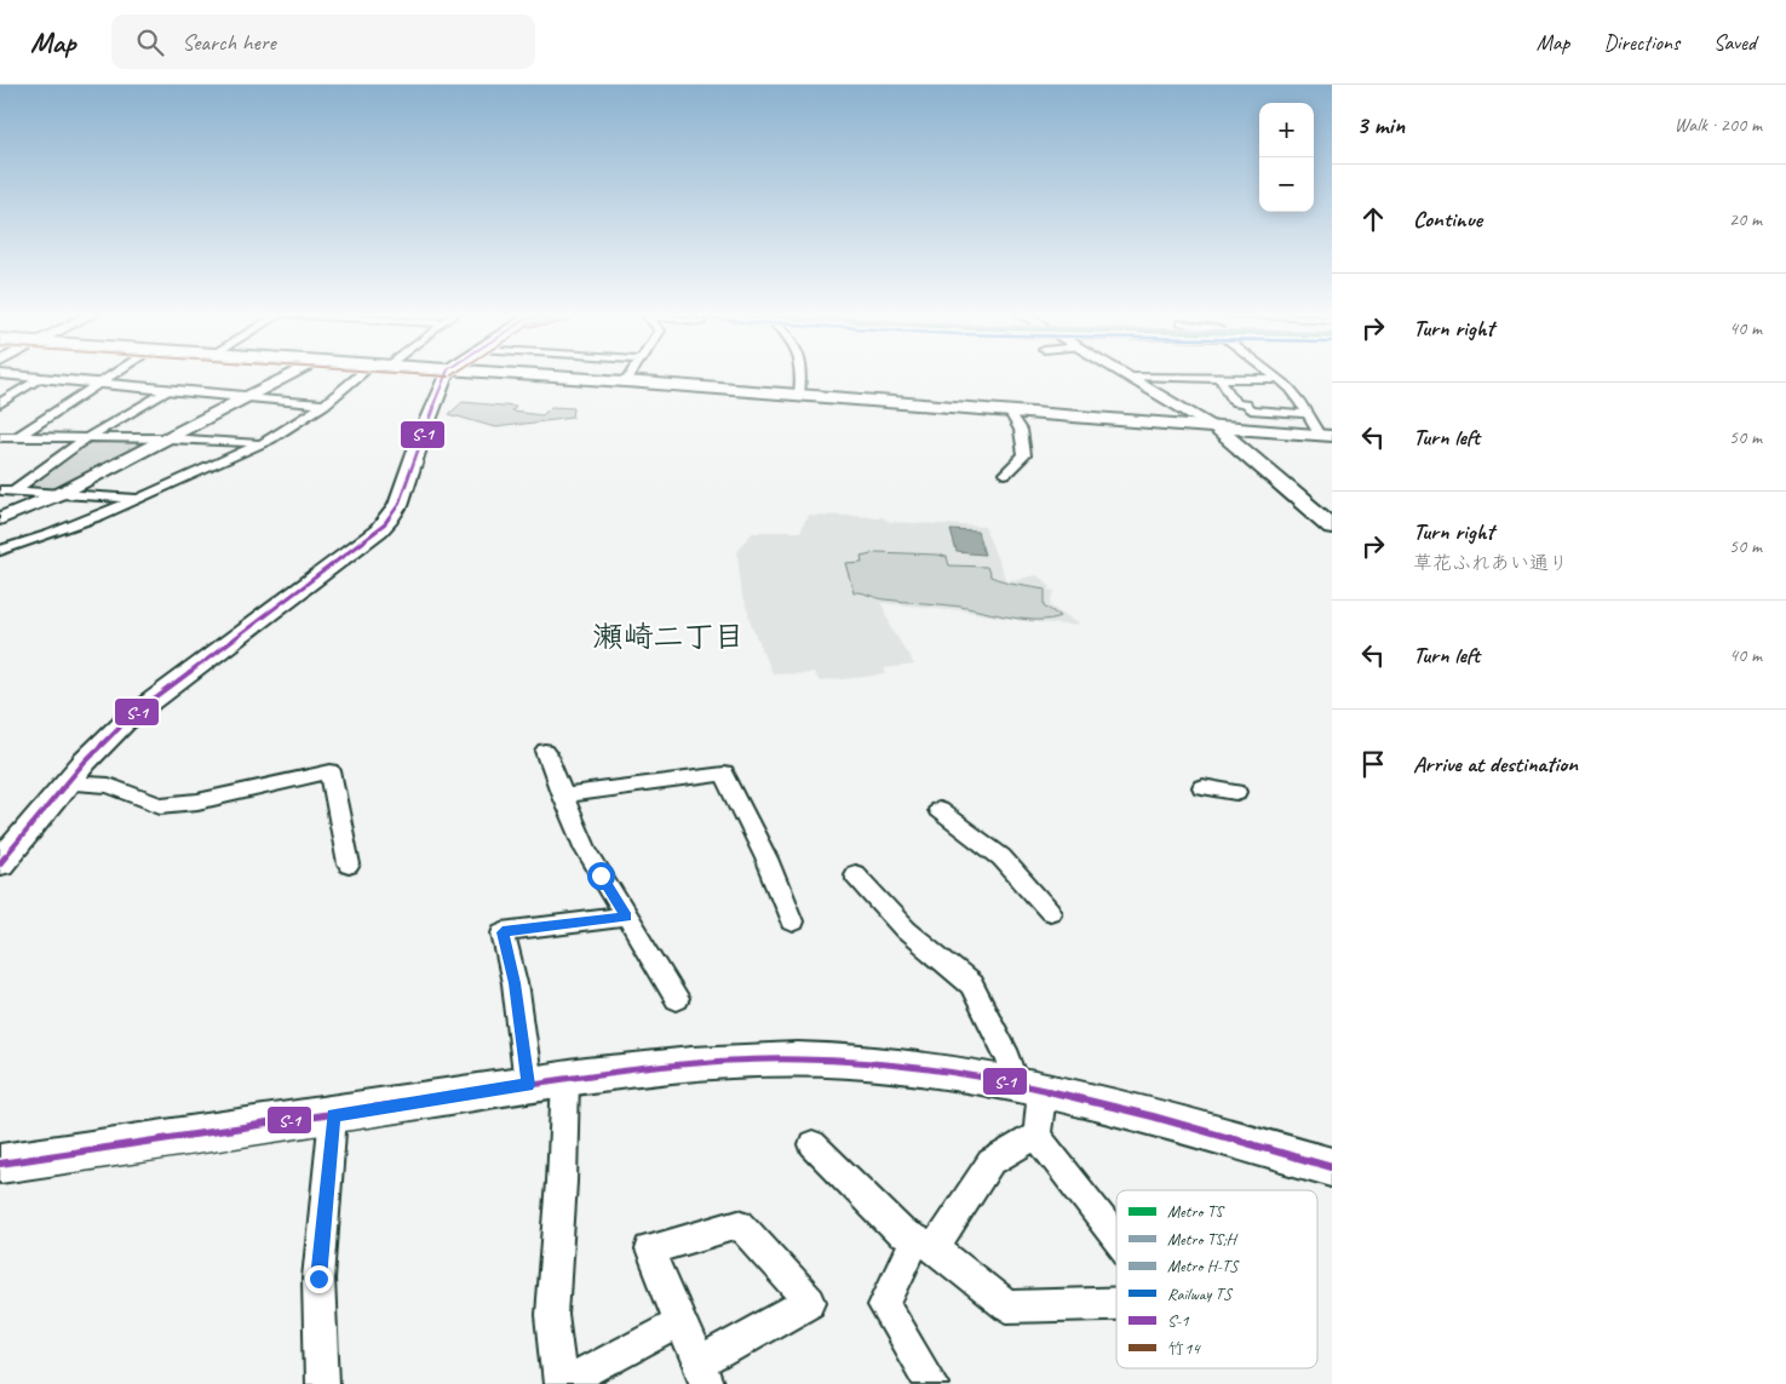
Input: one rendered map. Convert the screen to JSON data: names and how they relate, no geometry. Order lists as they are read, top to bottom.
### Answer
{
  "districts": ["瀬崎二丁目"],
  "lines": ["transit line S-1", "transit line 竹14"],
  "legend": [
    "Metro TS",
    "Metro TS;H",
    "Metro H-TS",
    "Railway TS",
    "S-1",
    "竹14"
  ],
  "page": {
    "header": "Map",
    "search": "Search here",
    "nav": ["Map", "Directions", "Saved"],
    "heading": ["3 min", "Walk · 200 m"],
    "map_buttons": ["+", "−"],
    "list": [
      ["Continue", "20 m"],
      ["Turn right", "40 m"],
      ["Turn left", "50 m"],
      ["Turn right", "草花ふれあい通り", "50 m"],
      ["Turn left", "40 m"],
      "Arrive at destination"
    ]
  }
}
